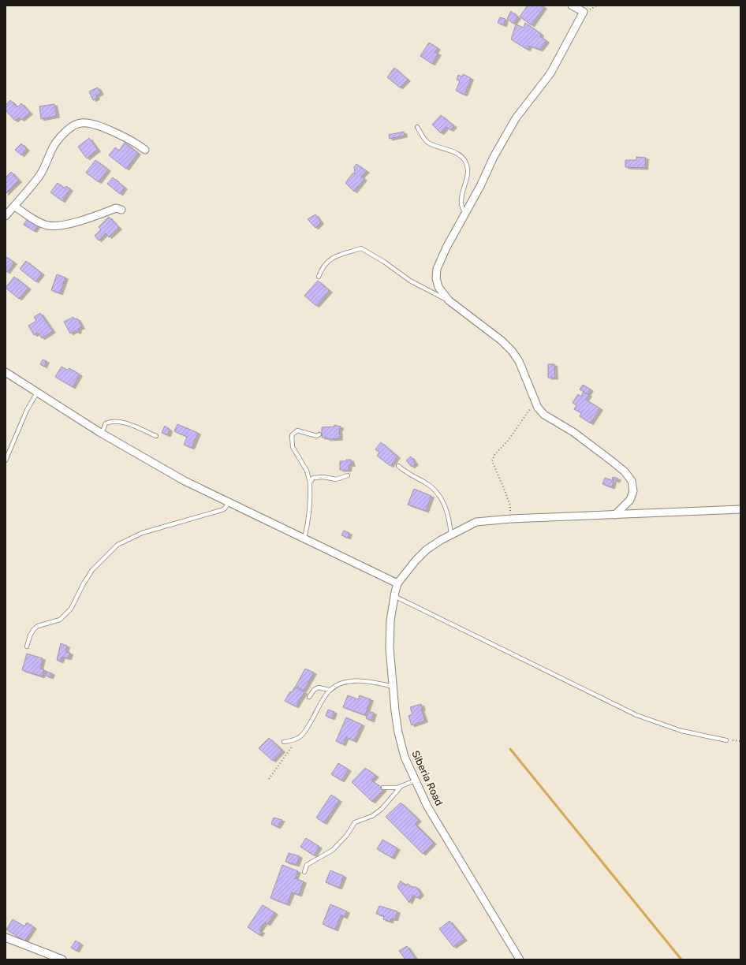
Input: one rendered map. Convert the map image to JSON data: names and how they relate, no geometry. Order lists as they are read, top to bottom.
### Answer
{
  "streets": {
    "street": ["Siberia Road"]
  }
}
